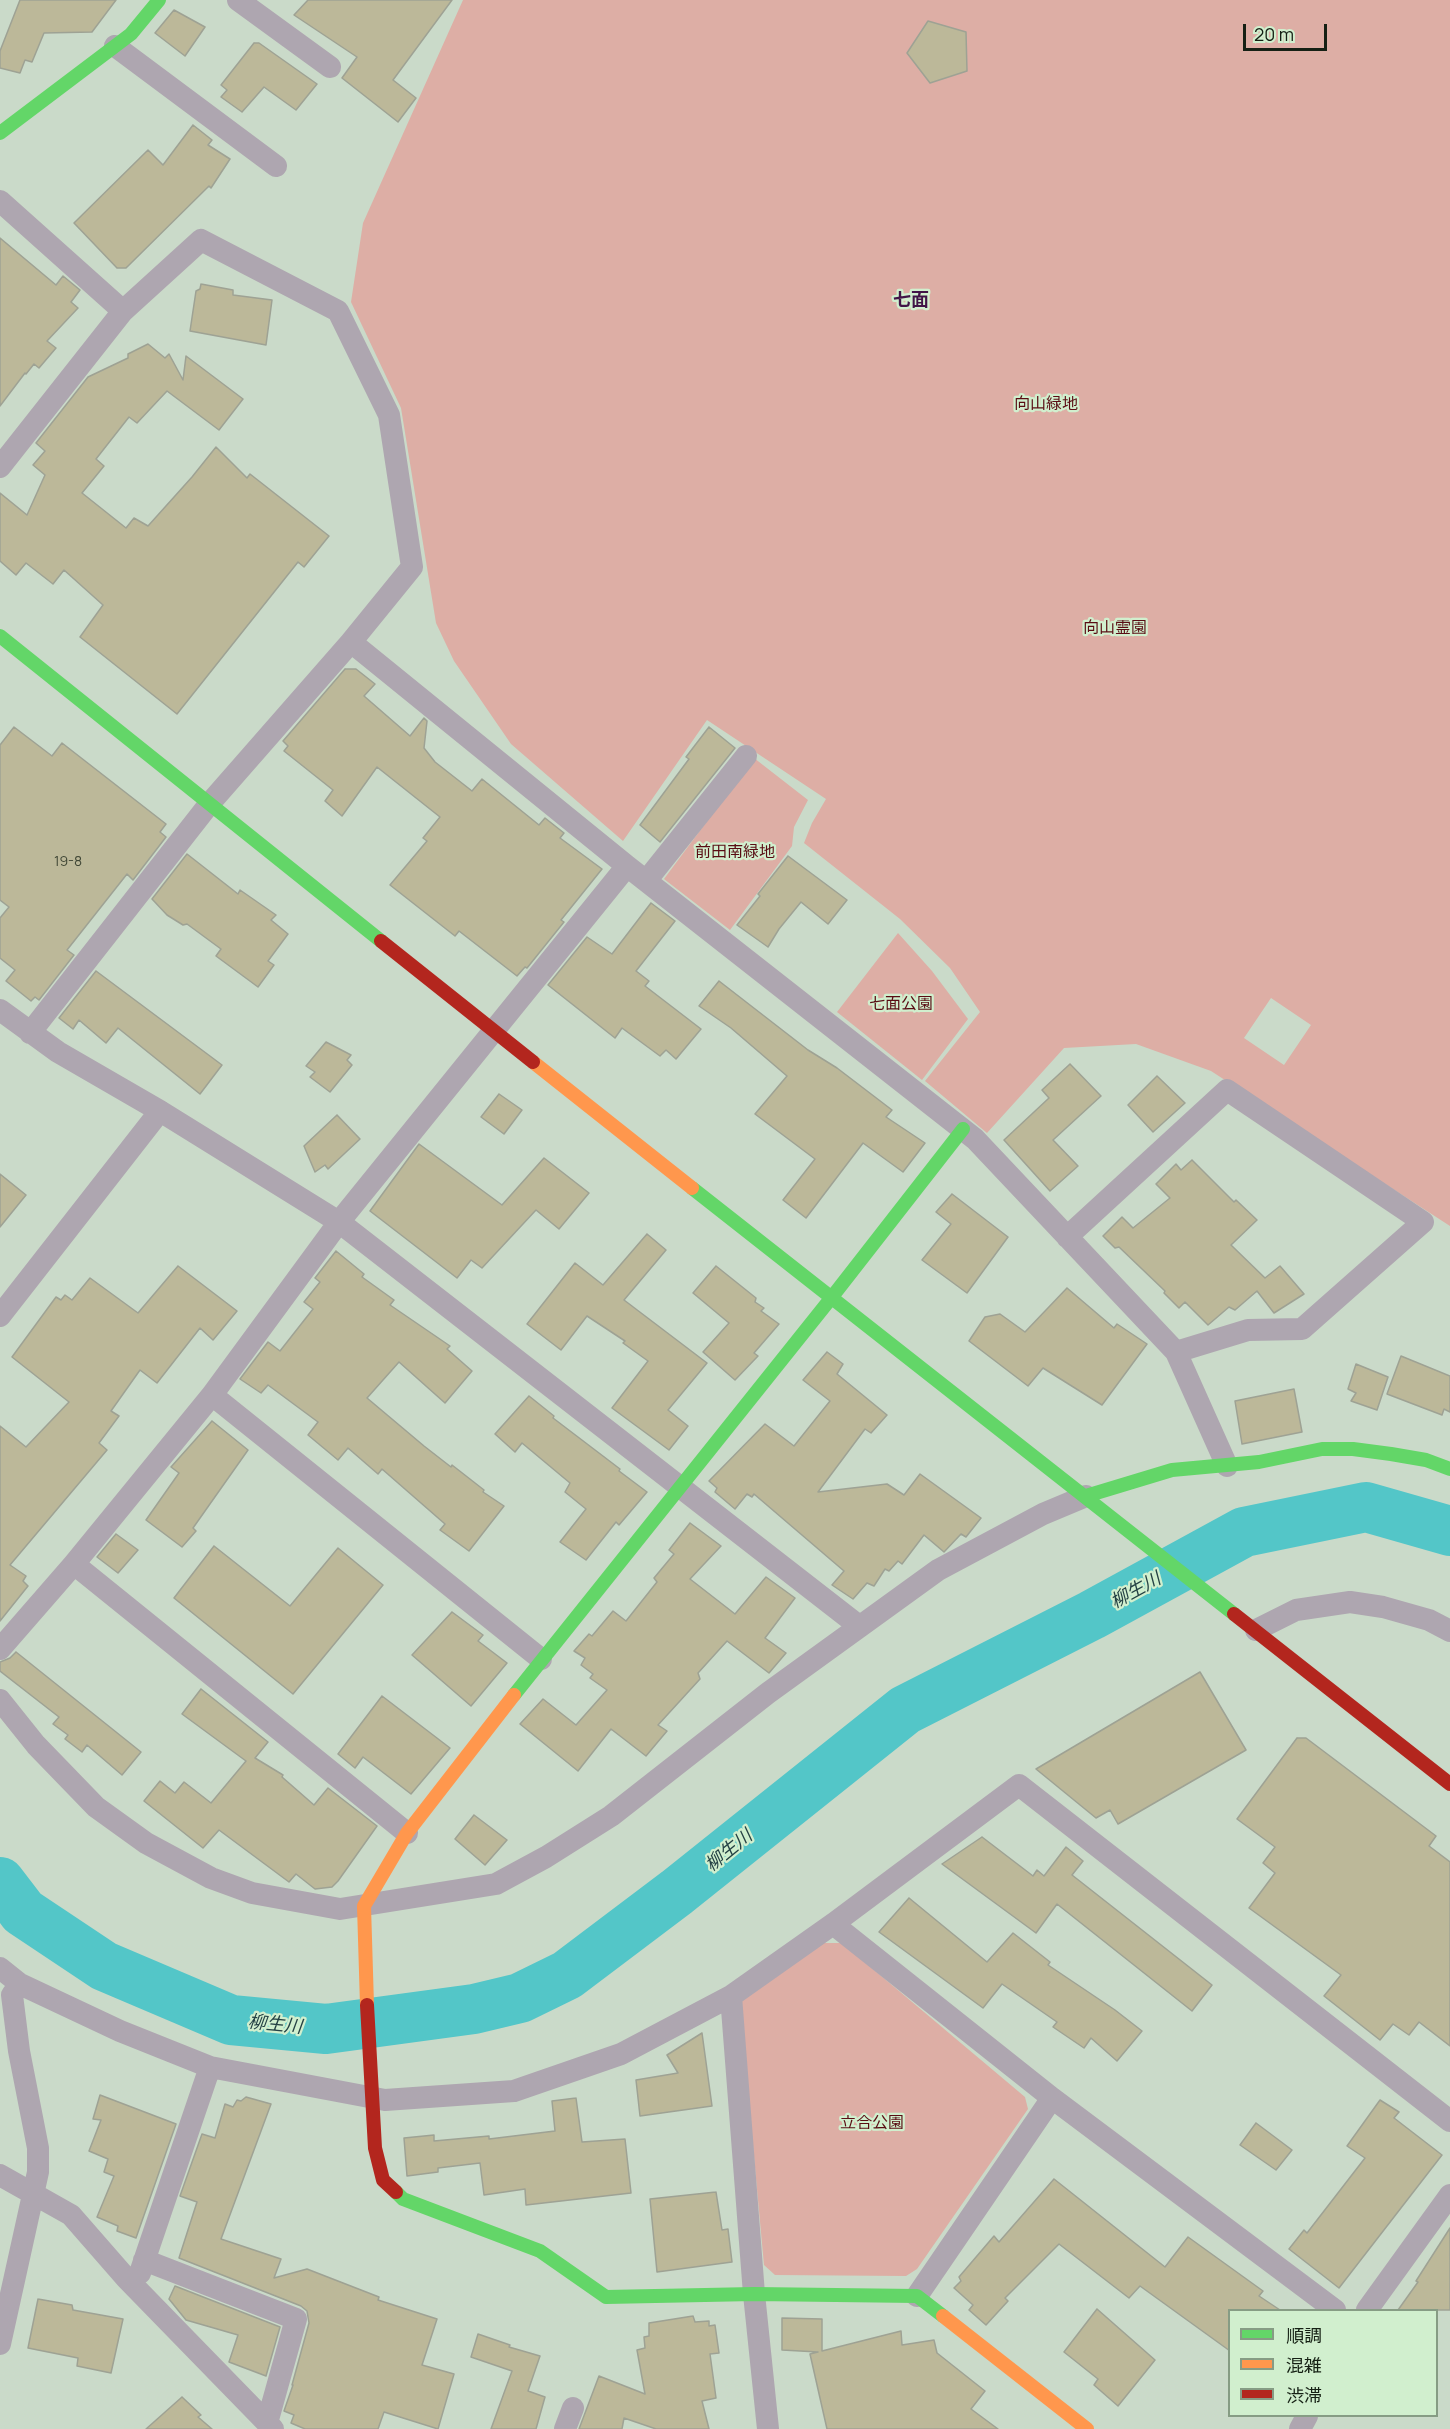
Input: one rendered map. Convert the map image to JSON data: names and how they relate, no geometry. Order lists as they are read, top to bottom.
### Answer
{
  "districts": ["七面"],
  "water": ["柳生川"],
  "parks": [
    "向山緑地",
    "向山霊園",
    "前田南緑地",
    "七面公園",
    "立合公園"
  ],
  "house_numbers": ["19-8"],
  "legend": ["順調", "混雑", "渋滞"],
  "scale_bar": "20 m"
}
